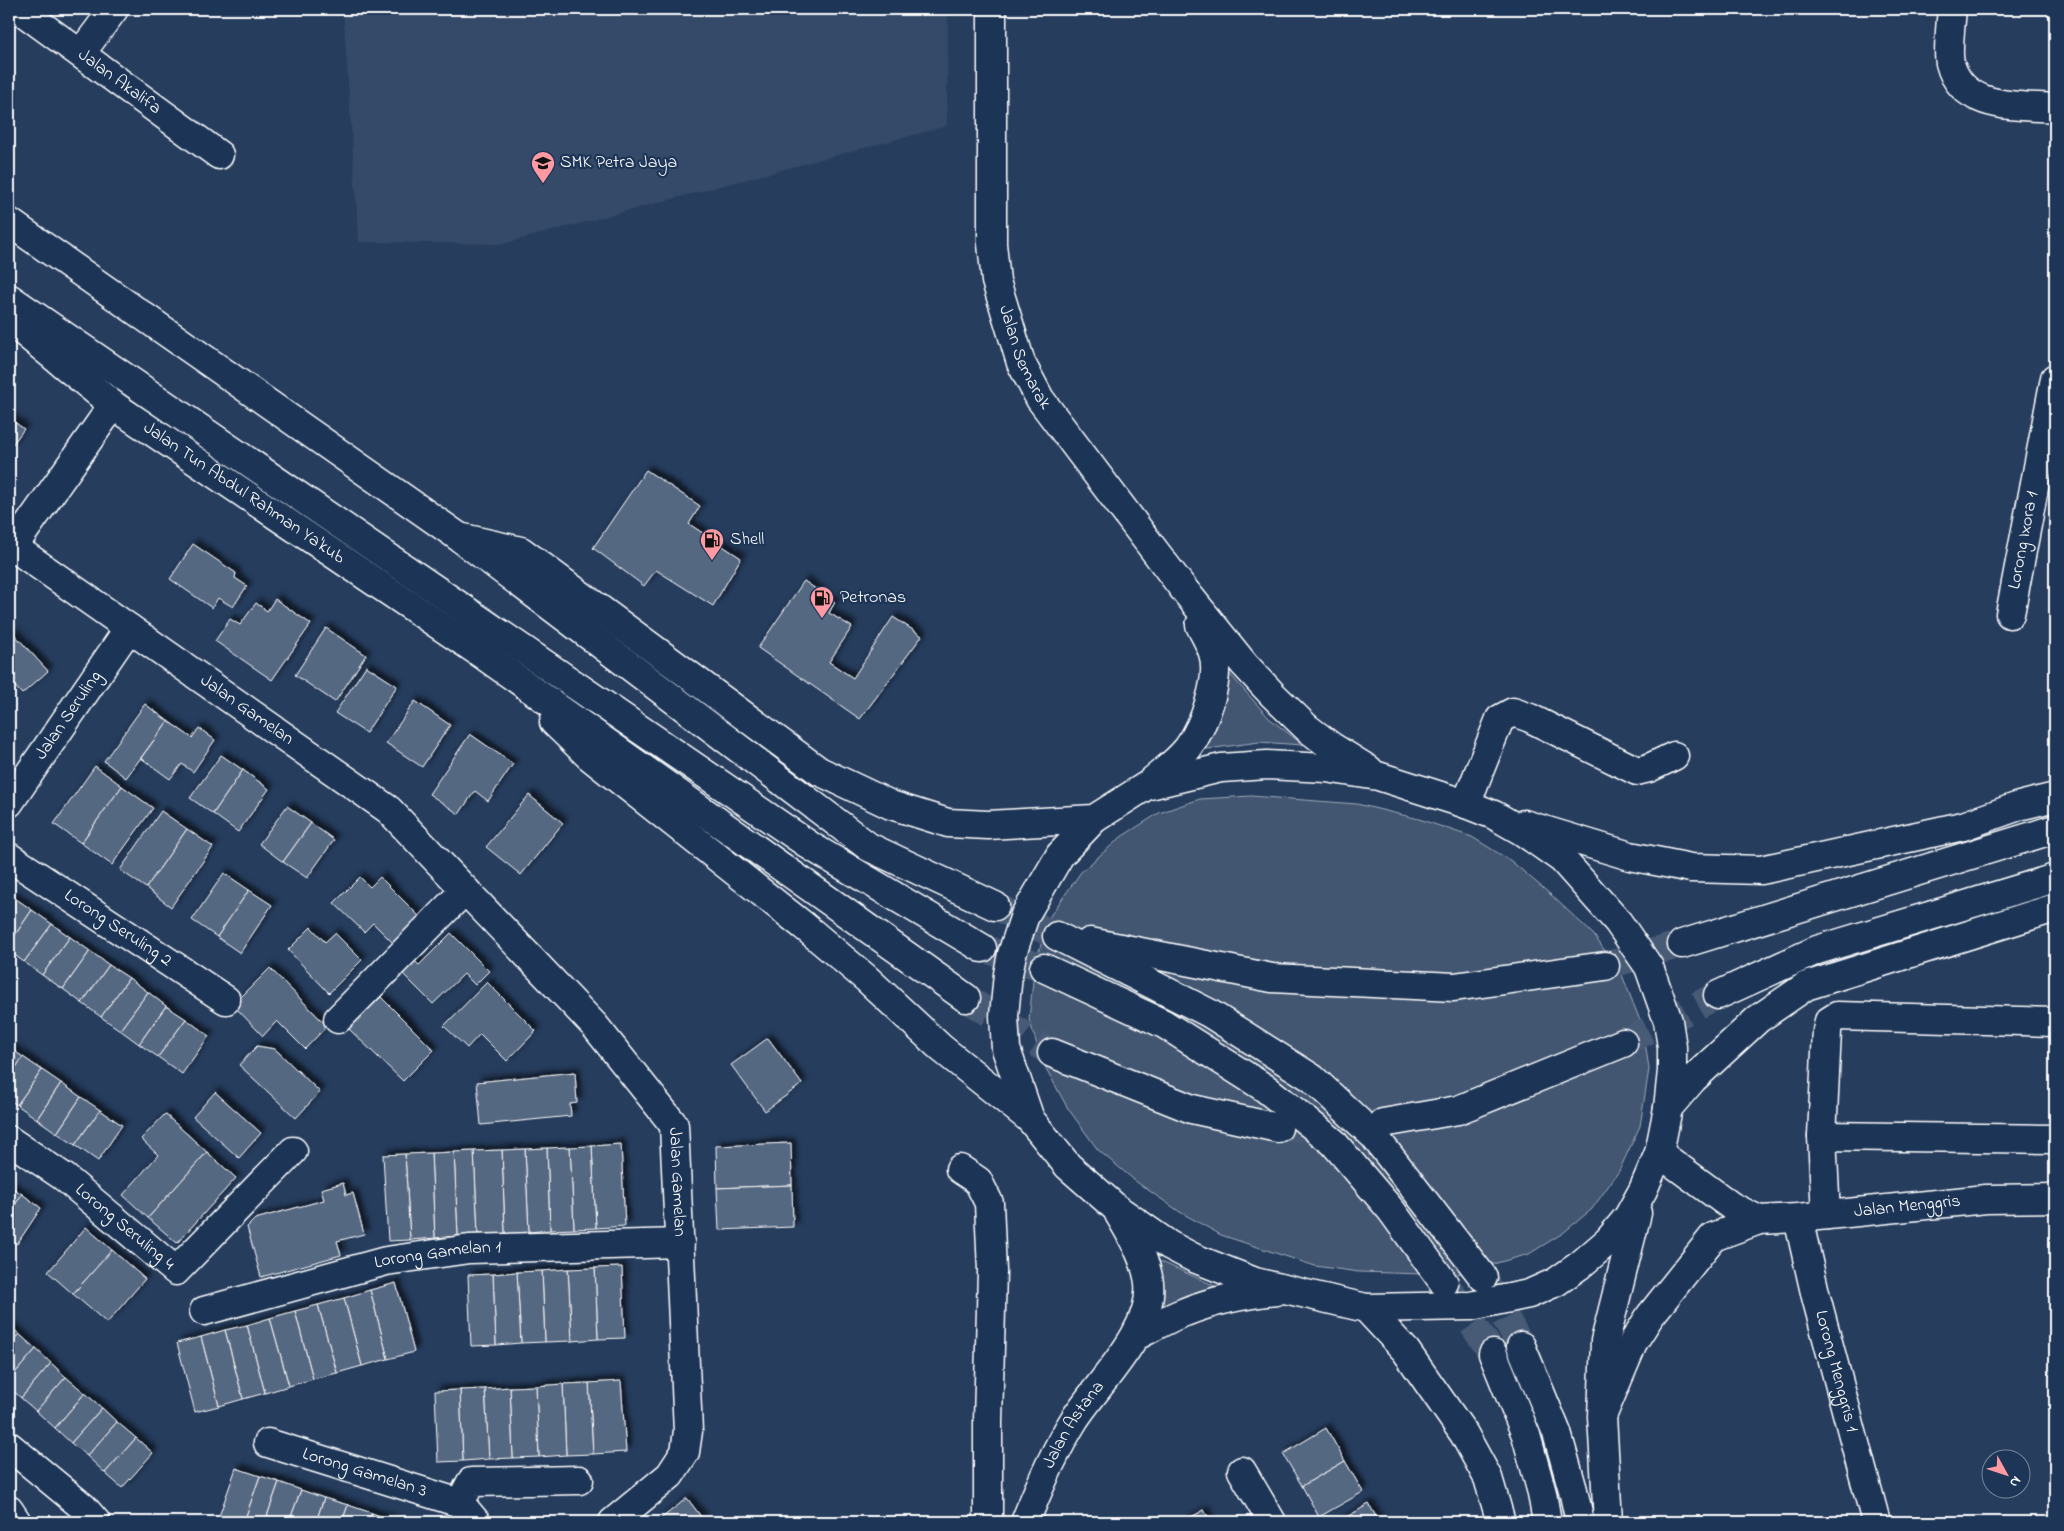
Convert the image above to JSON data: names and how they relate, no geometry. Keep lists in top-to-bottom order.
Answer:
{
  "streets": {
    "main road": [
      "Jalan Akalifa",
      "Jalan Semarak",
      "Jalan Tun Abdul Rahman Ya'kub",
      "Lorong Ixora 1",
      "Jalan Gamelan",
      "Jalan Seruling",
      "Lorong Seruling 2",
      "Jalan Menggris",
      "Lorong Seruling 4",
      "Lorong Gamelan 1",
      "Lorong Menggris 1",
      "Jalan Astana",
      "Lorong Gamelan 3"
    ]
  },
  "crossings": [
    ["Jalan Tun Abdul Rahman Ya'kub", "Jalan Gamelan"],
    ["Jalan Gamelan", "Jalan Seruling"],
    ["Jalan Gamelan", "Lorong Gamelan 1"],
    ["Jalan Menggris", "Lorong Menggris 1"]
  ],
  "places": {
    "school or university": ["SMK Petra Jaya"],
    "fuel station": ["Shell", "Petronas"]
  },
  "north": "bottom right"
}
